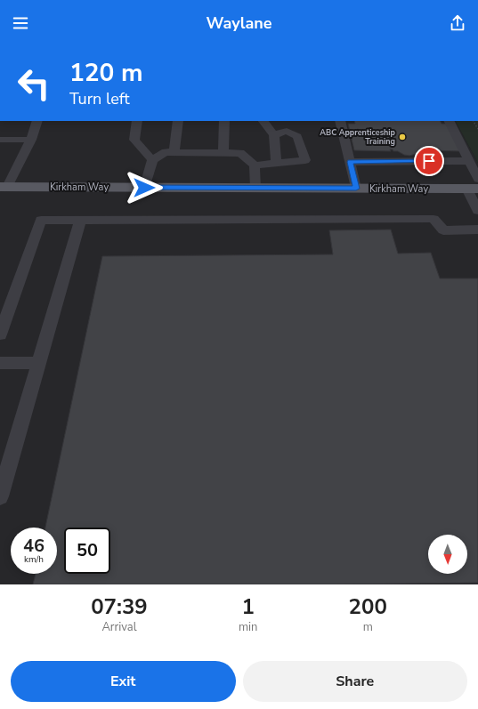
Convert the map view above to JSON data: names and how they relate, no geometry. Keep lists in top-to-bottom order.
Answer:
{
  "streets": {
    "main road": ["Kirkham Way"]
  },
  "places": ["ABC Apprenticeship Training"],
  "north": "bottom",
  "page": {
    "header": "Waylane",
    "turn": ["120 m", "Turn left"],
    "speed": "46 km/h",
    "limit": "50",
    "eta": [
      "07:39",
      "Arrival",
      "1",
      "min",
      "200",
      "m"
    ],
    "buttons": ["Exit", "Share"]
  }
}
